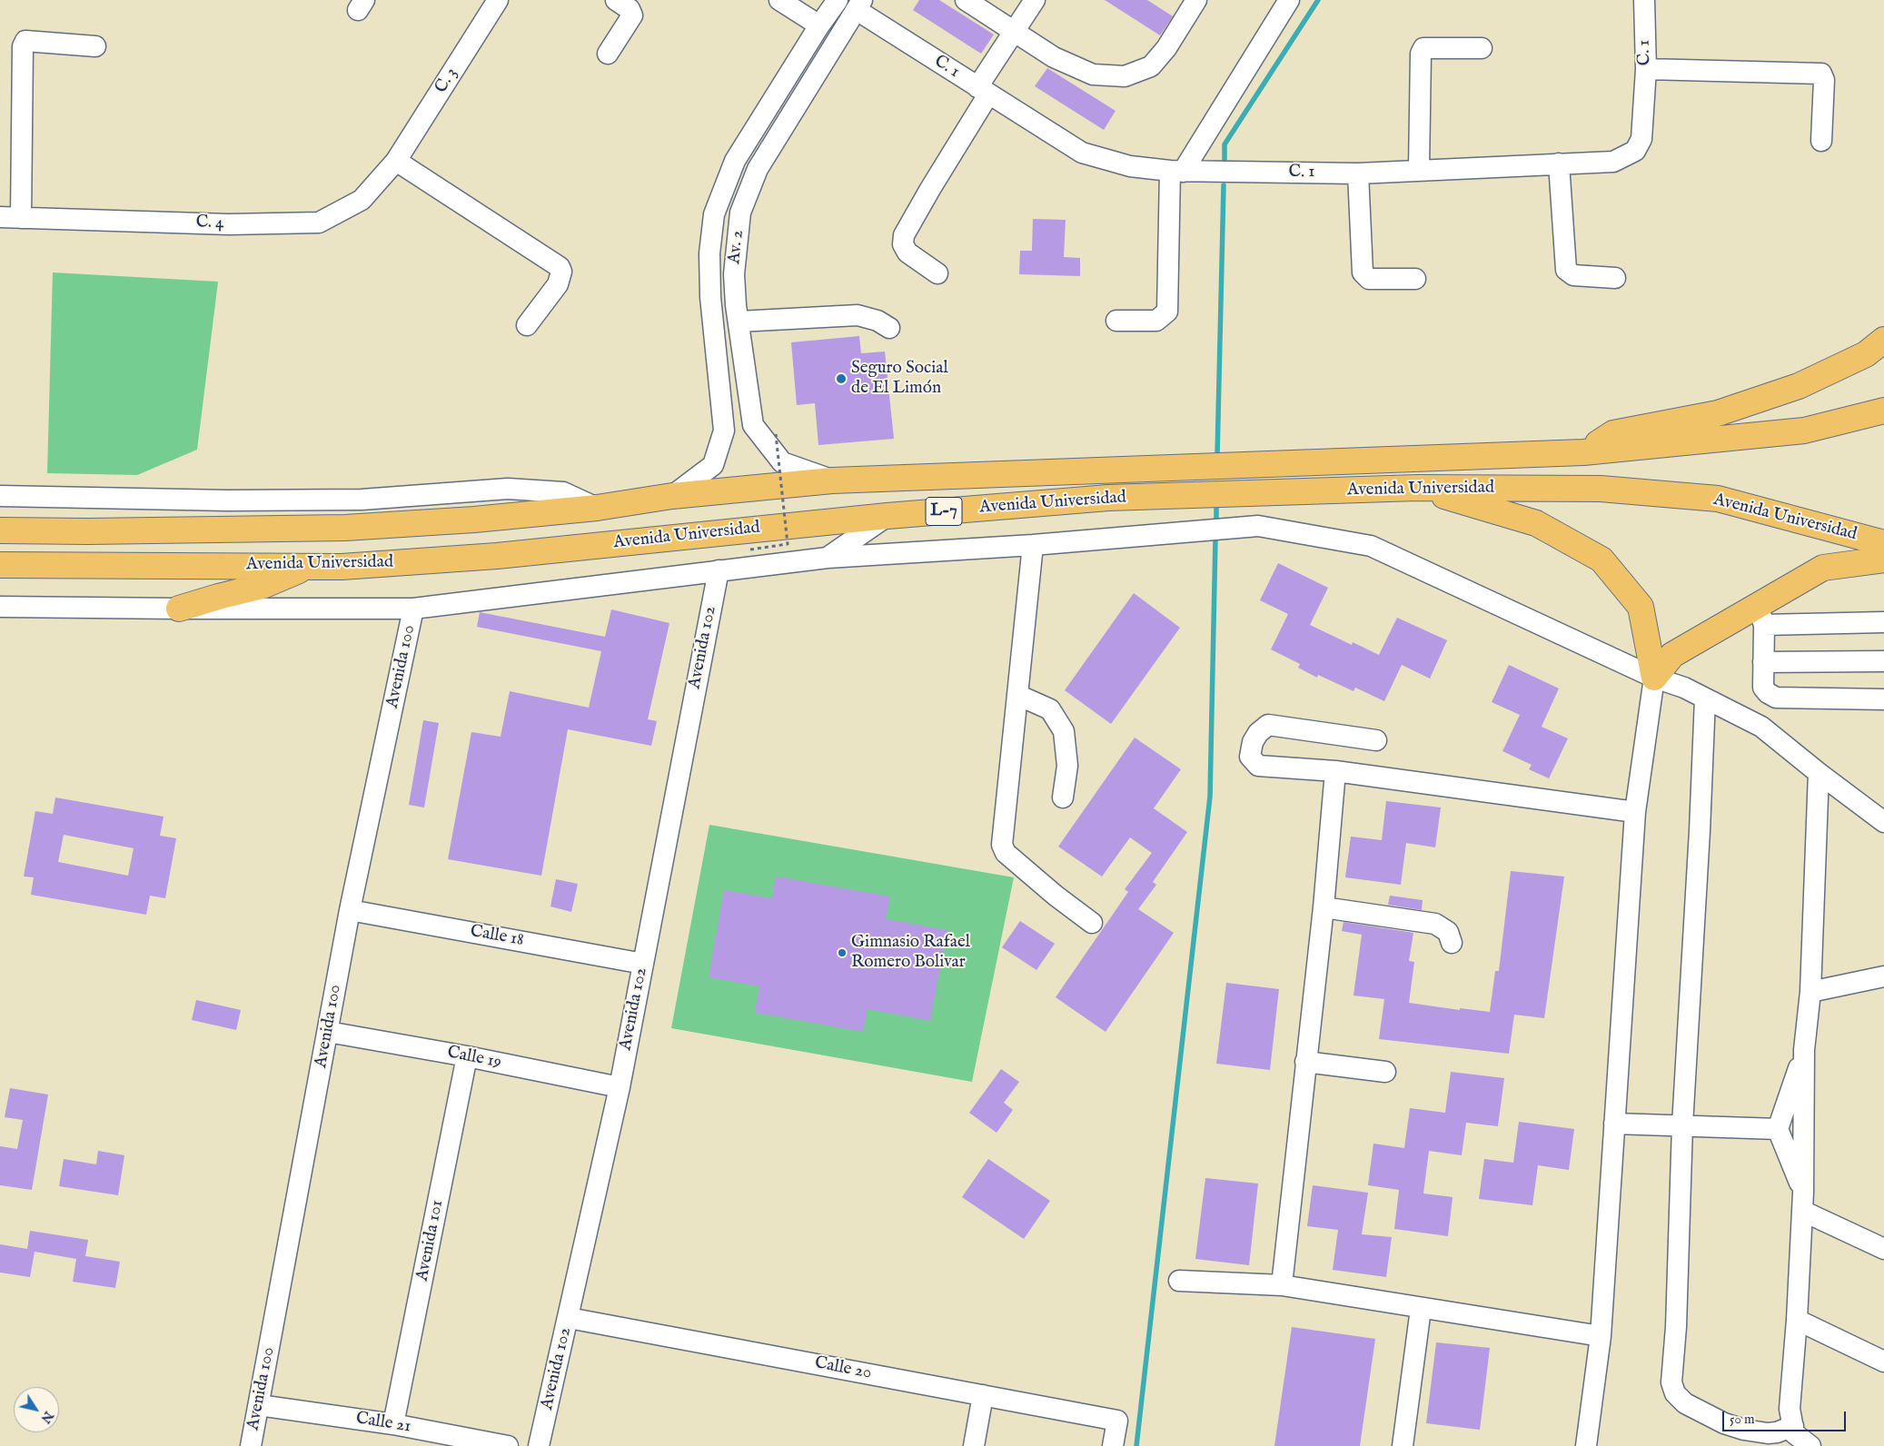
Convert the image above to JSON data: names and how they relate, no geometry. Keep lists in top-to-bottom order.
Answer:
{
  "streets": {
    "main road": ["Avenida Universidad", "L-7"],
    "street": [
      "C. 1",
      "C. 3",
      "C. 4",
      "Av. 2",
      "Avenida 102",
      "Avenida 100",
      "Calle 18",
      "Calle 19",
      "Avenida 101",
      "Calle 20",
      "Calle 21"
    ]
  },
  "crossings": [
    ["C. 1", "Av. 2"],
    ["C. 3", "C. 4"],
    ["Av. 2", "Avenida Universidad"],
    ["L-7", "Avenida 102"],
    ["L-7", "Avenida 100"],
    ["Avenida 102", "Calle 18"],
    ["Avenida 102", "Calle 19"],
    ["Avenida 102", "Calle 20"],
    ["Avenida 100", "Calle 18"],
    ["Avenida 100", "Calle 19"],
    ["Avenida 100", "Calle 21"],
    ["Calle 19", "Avenida 101"],
    ["Avenida 101", "Calle 21"]
  ],
  "places": ["Seguro Social de El Limón", "Gimnasio Rafael Romero Bolivar"],
  "scale_bar": "50 m",
  "north": "bottom right"
}
